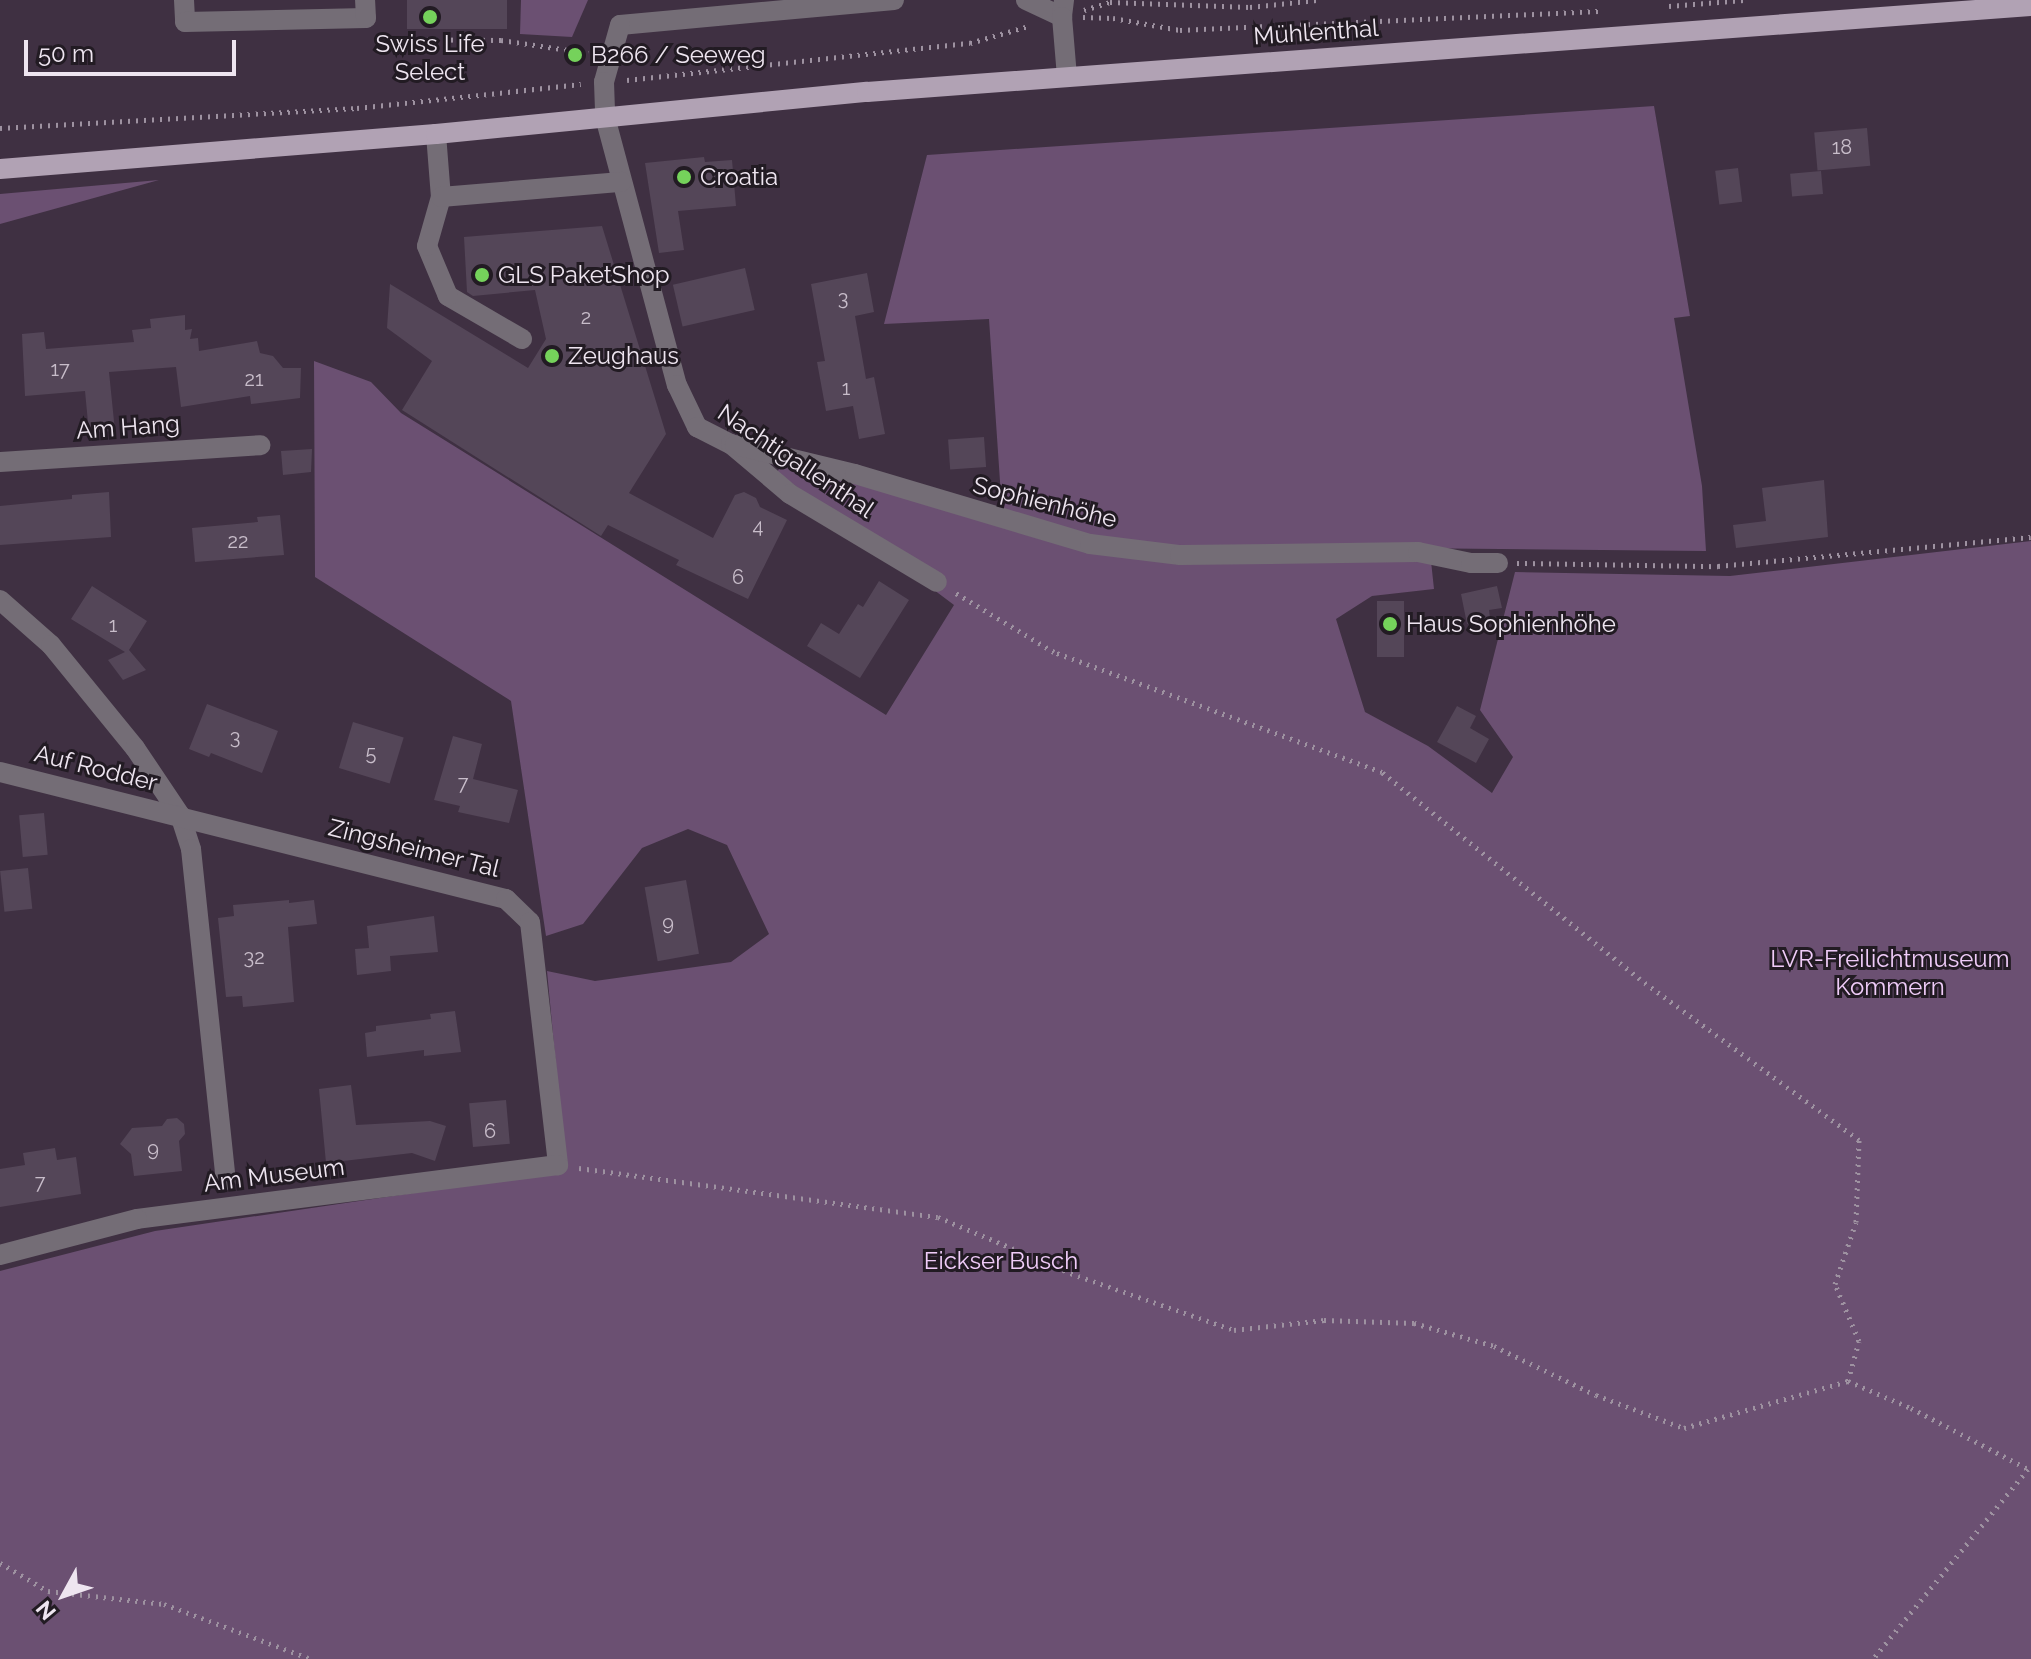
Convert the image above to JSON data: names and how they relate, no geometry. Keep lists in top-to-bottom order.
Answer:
{
  "streets": {
    "main road": ["Mühlenthal"],
    "street": [
      "Am Hang",
      "Nachtigallenthal",
      "Sophienhöhe",
      "Auf Rodder",
      "Zingsheimer Tal",
      "Am Museum"
    ]
  },
  "crossings": [
    ["Mühlenthal", "Nachtigallenthal"],
    ["Nachtigallenthal", "Sophienhöhe"],
    ["Auf Rodder", "Zingsheimer Tal"],
    ["Zingsheimer Tal", "Am Museum"]
  ],
  "parks": ["LVR-Freilichtmuseum Kommern", "Eickser Busch"],
  "places": [
    "Swiss Life Select",
    "B266 / Seeweg",
    "Croatia",
    "GLS PaketShop",
    "Zeughaus",
    "Haus Sophienhöhe"
  ],
  "house_numbers": [
    "18",
    "3",
    "2",
    "17",
    "21",
    "1",
    "4",
    "22",
    "6",
    "1",
    "3",
    "5",
    "7",
    "9",
    "32",
    "6",
    "9",
    "7"
  ],
  "scale_bar": "50 m",
  "north": "bottom left"
}
